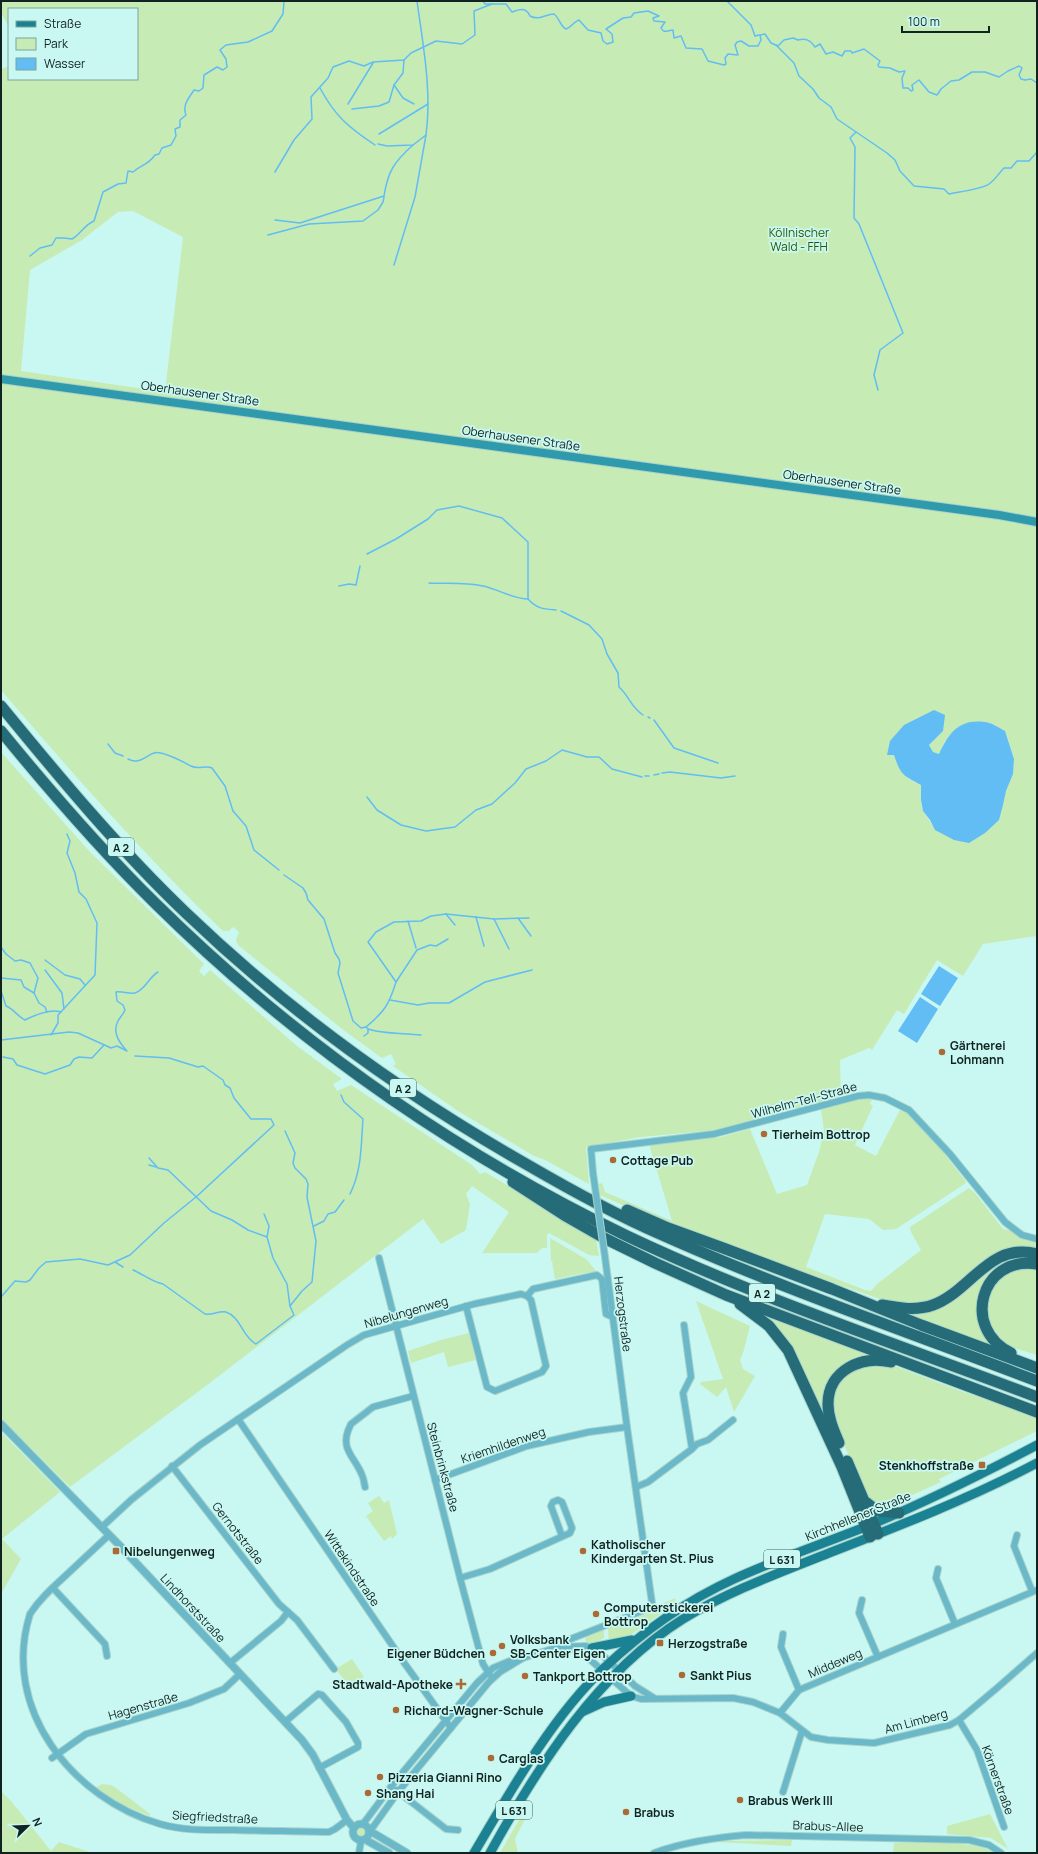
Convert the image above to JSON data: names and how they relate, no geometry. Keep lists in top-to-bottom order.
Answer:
{
  "streets": {
    "highway": ["A 2"],
    "main road": ["Oberhausener Straße", "Kirchhellener Straße", "L 631"],
    "street": [
      "Wilhelm-Tell-Straße",
      "Nibelungenweg",
      "Herzogstraße",
      "Kriemhildenweg",
      "Steinbrinkstraße",
      "Gernotstraße",
      "Wittekindstraße",
      "Lindhorststraße",
      "Middeweg",
      "Hagenstraße",
      "Am Limberg",
      "Körnerstraße",
      "Siegfriedstraße",
      "Brabus-Allee"
    ]
  },
  "crossings": [
    ["Wilhelm-Tell-Straße", "Herzogstraße"],
    ["Nibelungenweg", "Herzogstraße"],
    ["Nibelungenweg", "Steinbrinkstraße"],
    ["Nibelungenweg", "Gernotstraße"],
    ["Nibelungenweg", "Wittekindstraße"],
    ["Nibelungenweg", "Lindhorststraße"],
    ["Herzogstraße", "Kriemhildenweg"],
    ["Kriemhildenweg", "Steinbrinkstraße"],
    ["Lindhorststraße", "Hagenstraße"],
    ["Lindhorststraße", "Siegfriedstraße"],
    ["Middeweg", "Am Limberg"],
    ["Hagenstraße", "Siegfriedstraße"],
    ["Am Limberg", "Körnerstraße"]
  ],
  "parks": ["Köllnischer Wald - FFH"],
  "places": {
    "other": [
      "Gärtnerei Lohmann",
      "Tierheim Bottrop",
      "Cottage Pub",
      "Katholischer Kindergarten St. Pius",
      "Computerstickerei Bottrop",
      "Volksbank SB-Center Eigen",
      "Eigener Büdchen",
      "Sankt Pius",
      "Tankport Bottrop",
      "Richard-Wagner-Schule",
      "Carglas",
      "Pizzeria Gianni Rino",
      "Shang Hai",
      "Brabus Werk III",
      "Brabus"
    ],
    "transit": ["Stenkhoffstraße", "Nibelungenweg", "Herzogstraße"],
    "health": ["Stadtwald-Apotheke"]
  },
  "legend": ["Straße", "Park", "Wasser"],
  "scale_bar": "100 m",
  "north": "top right"
}
